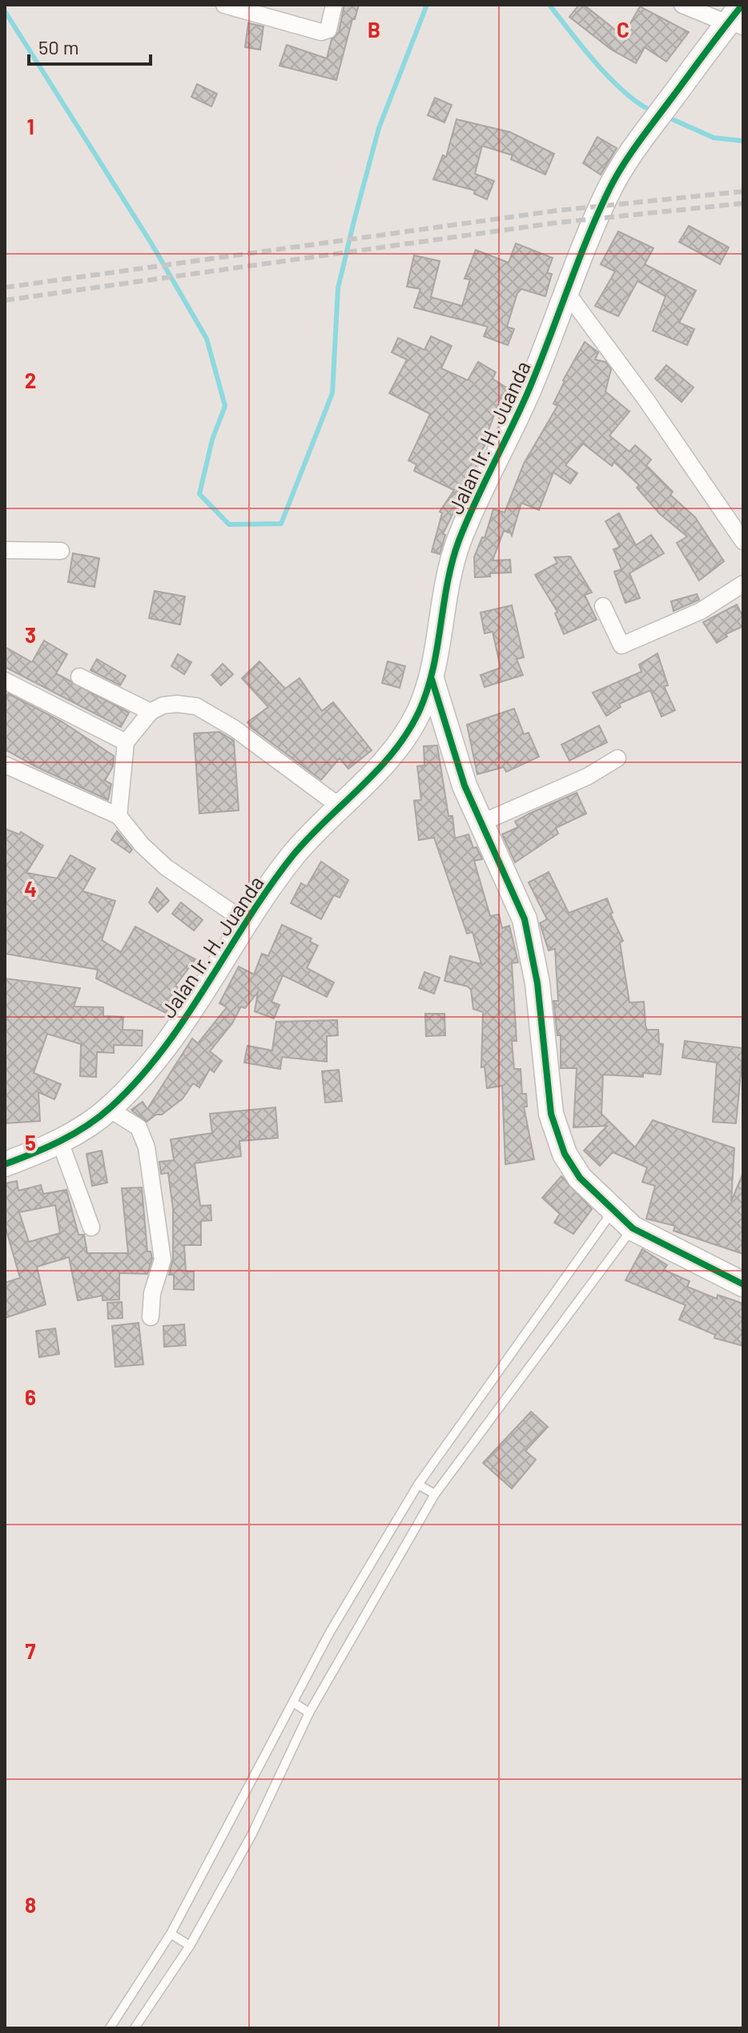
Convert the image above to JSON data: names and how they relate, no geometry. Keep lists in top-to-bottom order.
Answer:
{
  "streets": {
    "street": ["Jalan Ir. H. Juanda"]
  },
  "scale_bar": "50 m",
  "grid": {
    "columns": ["B", "C"],
    "rows": [
      "1",
      "2",
      "3",
      "4",
      "5",
      "6",
      "7",
      "8"
    ]
  }
}
